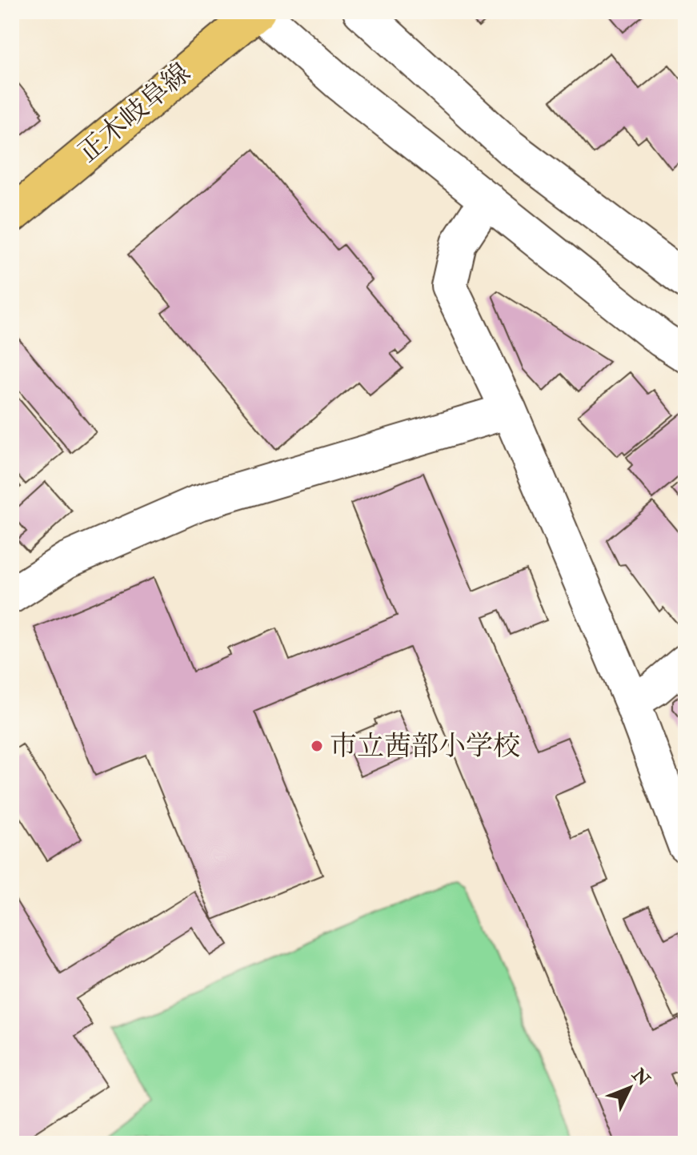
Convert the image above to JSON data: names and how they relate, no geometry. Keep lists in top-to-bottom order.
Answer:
{
  "streets": {
    "main road": ["正木岐阜線"]
  },
  "places": ["市立茜部小学校"],
  "north": "top right"
}
